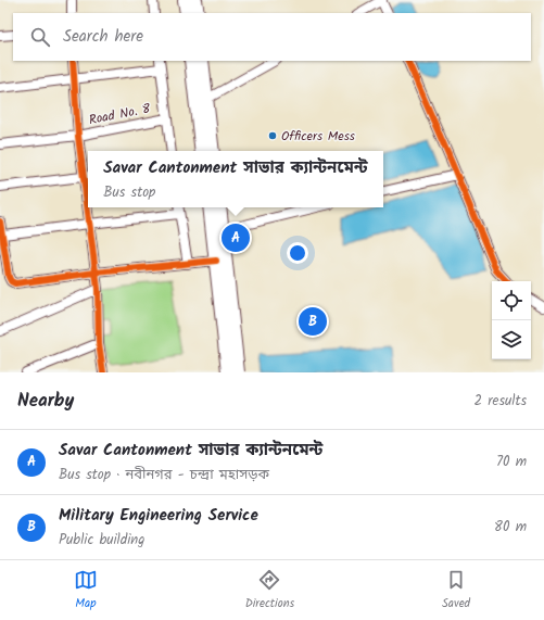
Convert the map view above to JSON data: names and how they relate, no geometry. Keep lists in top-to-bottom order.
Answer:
{
  "streets": {
    "street": ["Road No. 8"]
  },
  "places": ["Officers Mess"],
  "page": {
    "search": "Search here",
    "popup": ["Savar Cantonment সাভার ক্যান্টনমেন্ট", "Bus stop"],
    "pins": ["A", "B"],
    "heading": ["Nearby", "2 results"],
    "list": [
      {
        "mark": "A",
        "name": "Savar Cantonment সাভার ক্যান্টনমেন্ট",
        "note": "Bus stop · নবীনগর - চন্দ্রা মহাসড়ক",
        "value": "70 m"
      },
      {
        "mark": "B",
        "name": "Military Engineering Service",
        "note": "Public building",
        "value": "80 m"
      }
    ],
    "nav": ["Map", "Directions", "Saved"]
  }
}
